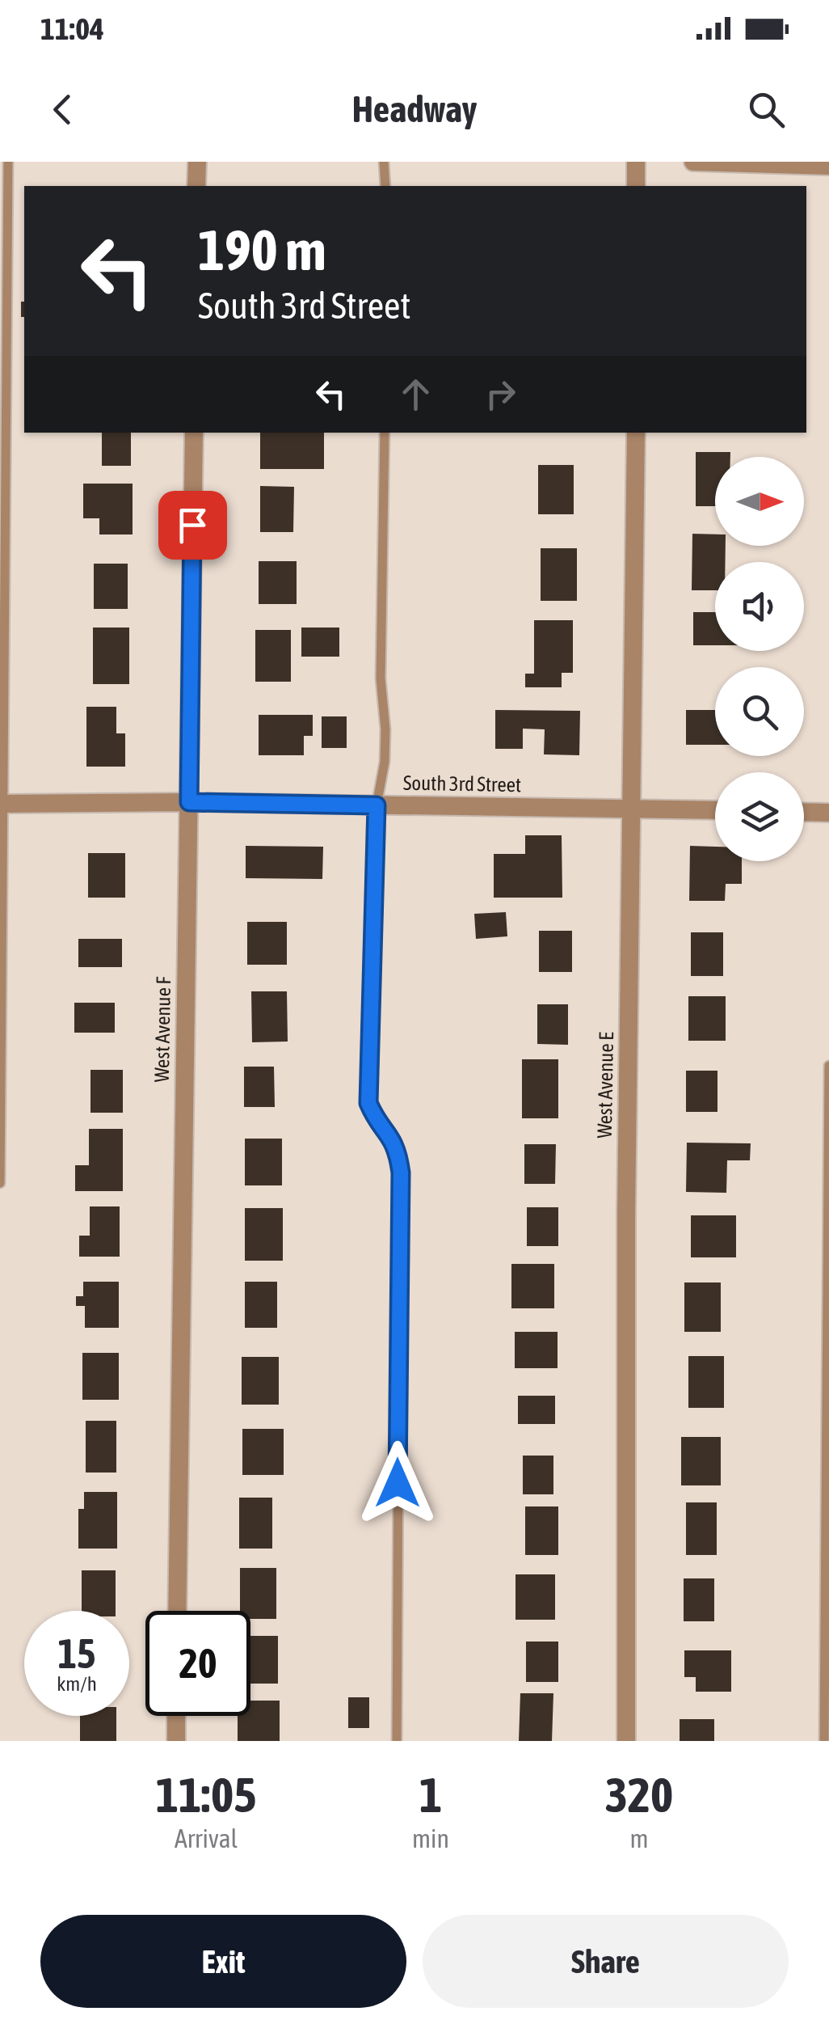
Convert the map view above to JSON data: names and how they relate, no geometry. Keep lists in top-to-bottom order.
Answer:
{
  "streets": {
    "street": ["South 3rd Street", "West Avenue F", "West Avenue E"]
  },
  "crossings": [
    ["South 3rd Street", "West Avenue F"],
    ["South 3rd Street", "West Avenue E"]
  ],
  "north": "right",
  "page": {
    "status": "11:04",
    "header": "Headway",
    "turn": ["190 m", "South 3rd Street"],
    "speed": "15 km/h",
    "limit": "20",
    "eta": [
      "11:05",
      "Arrival",
      "1",
      "min",
      "320",
      "m"
    ],
    "buttons": ["Exit", "Share"]
  }
}
